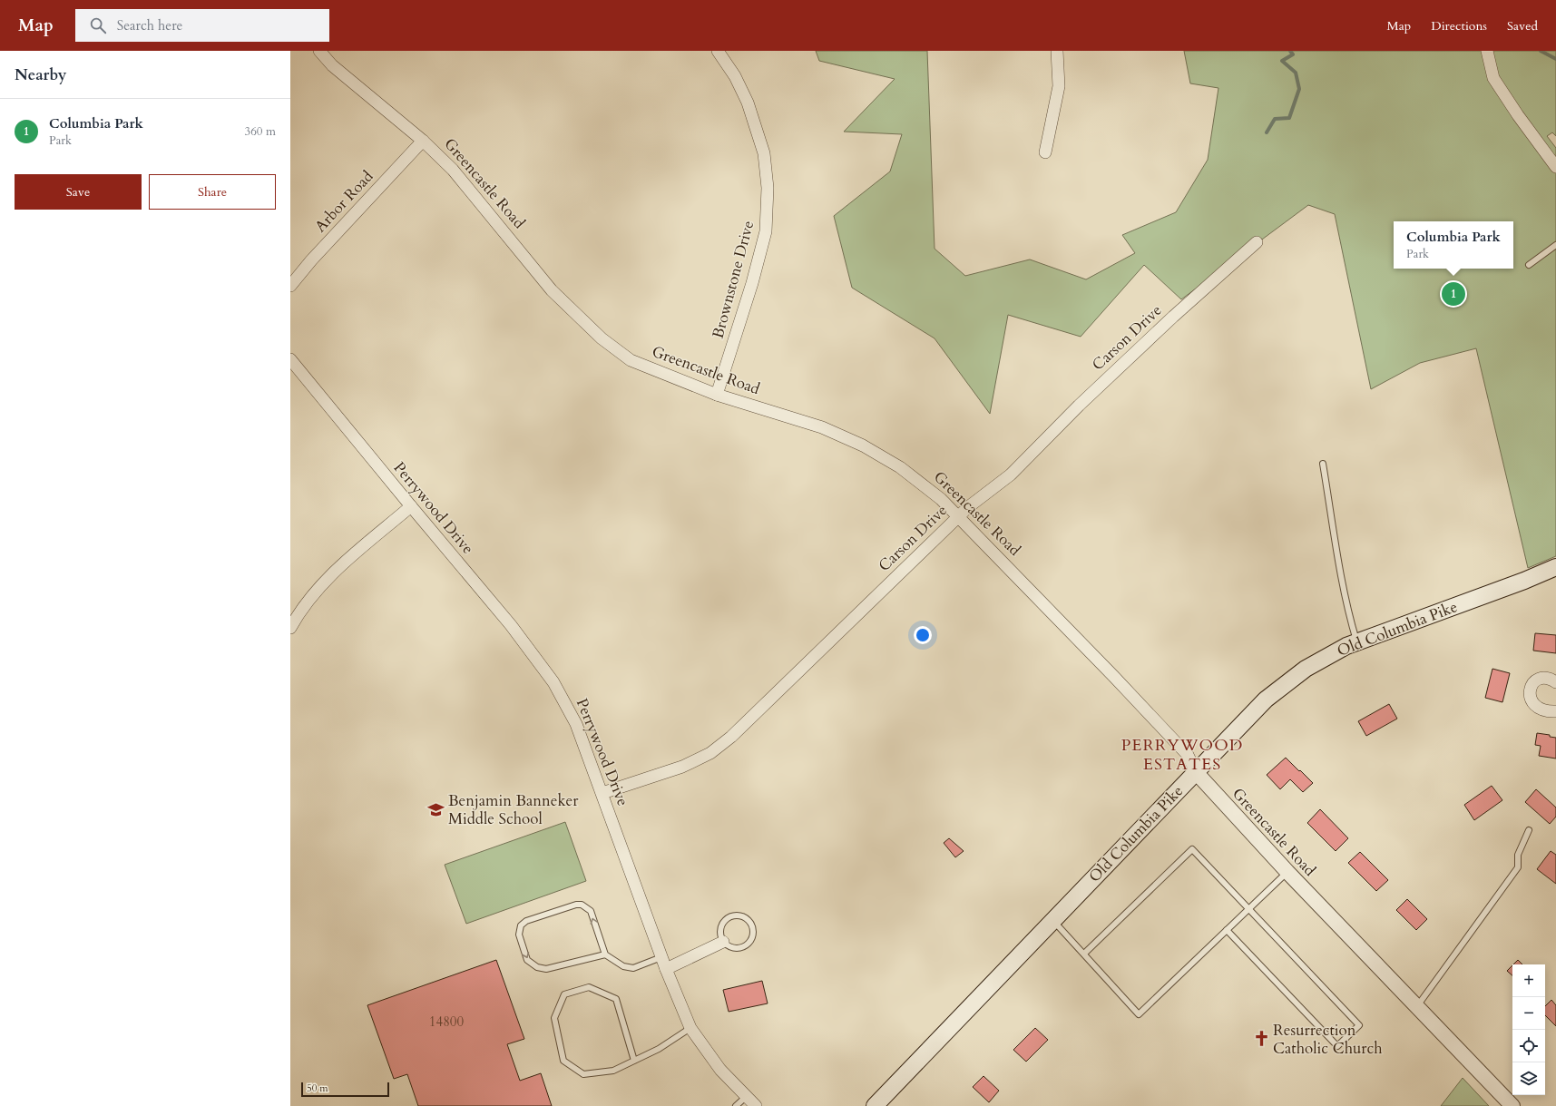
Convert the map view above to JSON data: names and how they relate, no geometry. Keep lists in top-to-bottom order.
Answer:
{
  "streets": {
    "main road": ["Old Columbia Pike"],
    "street": [
      "Greencastle Road",
      "Arbor Road",
      "Brownstone Drive",
      "Carson Drive",
      "Perrywood Drive"
    ]
  },
  "crossings": [
    ["Greencastle Road", "Arbor Road"],
    ["Greencastle Road", "Brownstone Drive"],
    ["Greencastle Road", "Carson Drive"],
    ["Greencastle Road", "Old Columbia Pike"],
    ["Carson Drive", "Perrywood Drive"]
  ],
  "districts": ["PERRYWOOD ESTATES"],
  "places": {
    "school or university": ["Benjamin Banneker Middle School"],
    "church": ["Resurrection Catholic Church"]
  },
  "house_numbers": ["14800"],
  "scale_bar": "50 m",
  "page": {
    "header": "Map",
    "search": "Search here",
    "nav": ["Map", "Directions", "Saved"],
    "heading": "Nearby",
    "list": [
      {
        "mark": "1",
        "name": "Columbia Park",
        "note": "Park",
        "value": "360 m"
      }
    ],
    "buttons": ["Save", "Share"],
    "popup": ["Columbia Park", "Park"],
    "pins": "1",
    "map_buttons": ["+", "−"],
    "scale": "50 m"
  }
}
